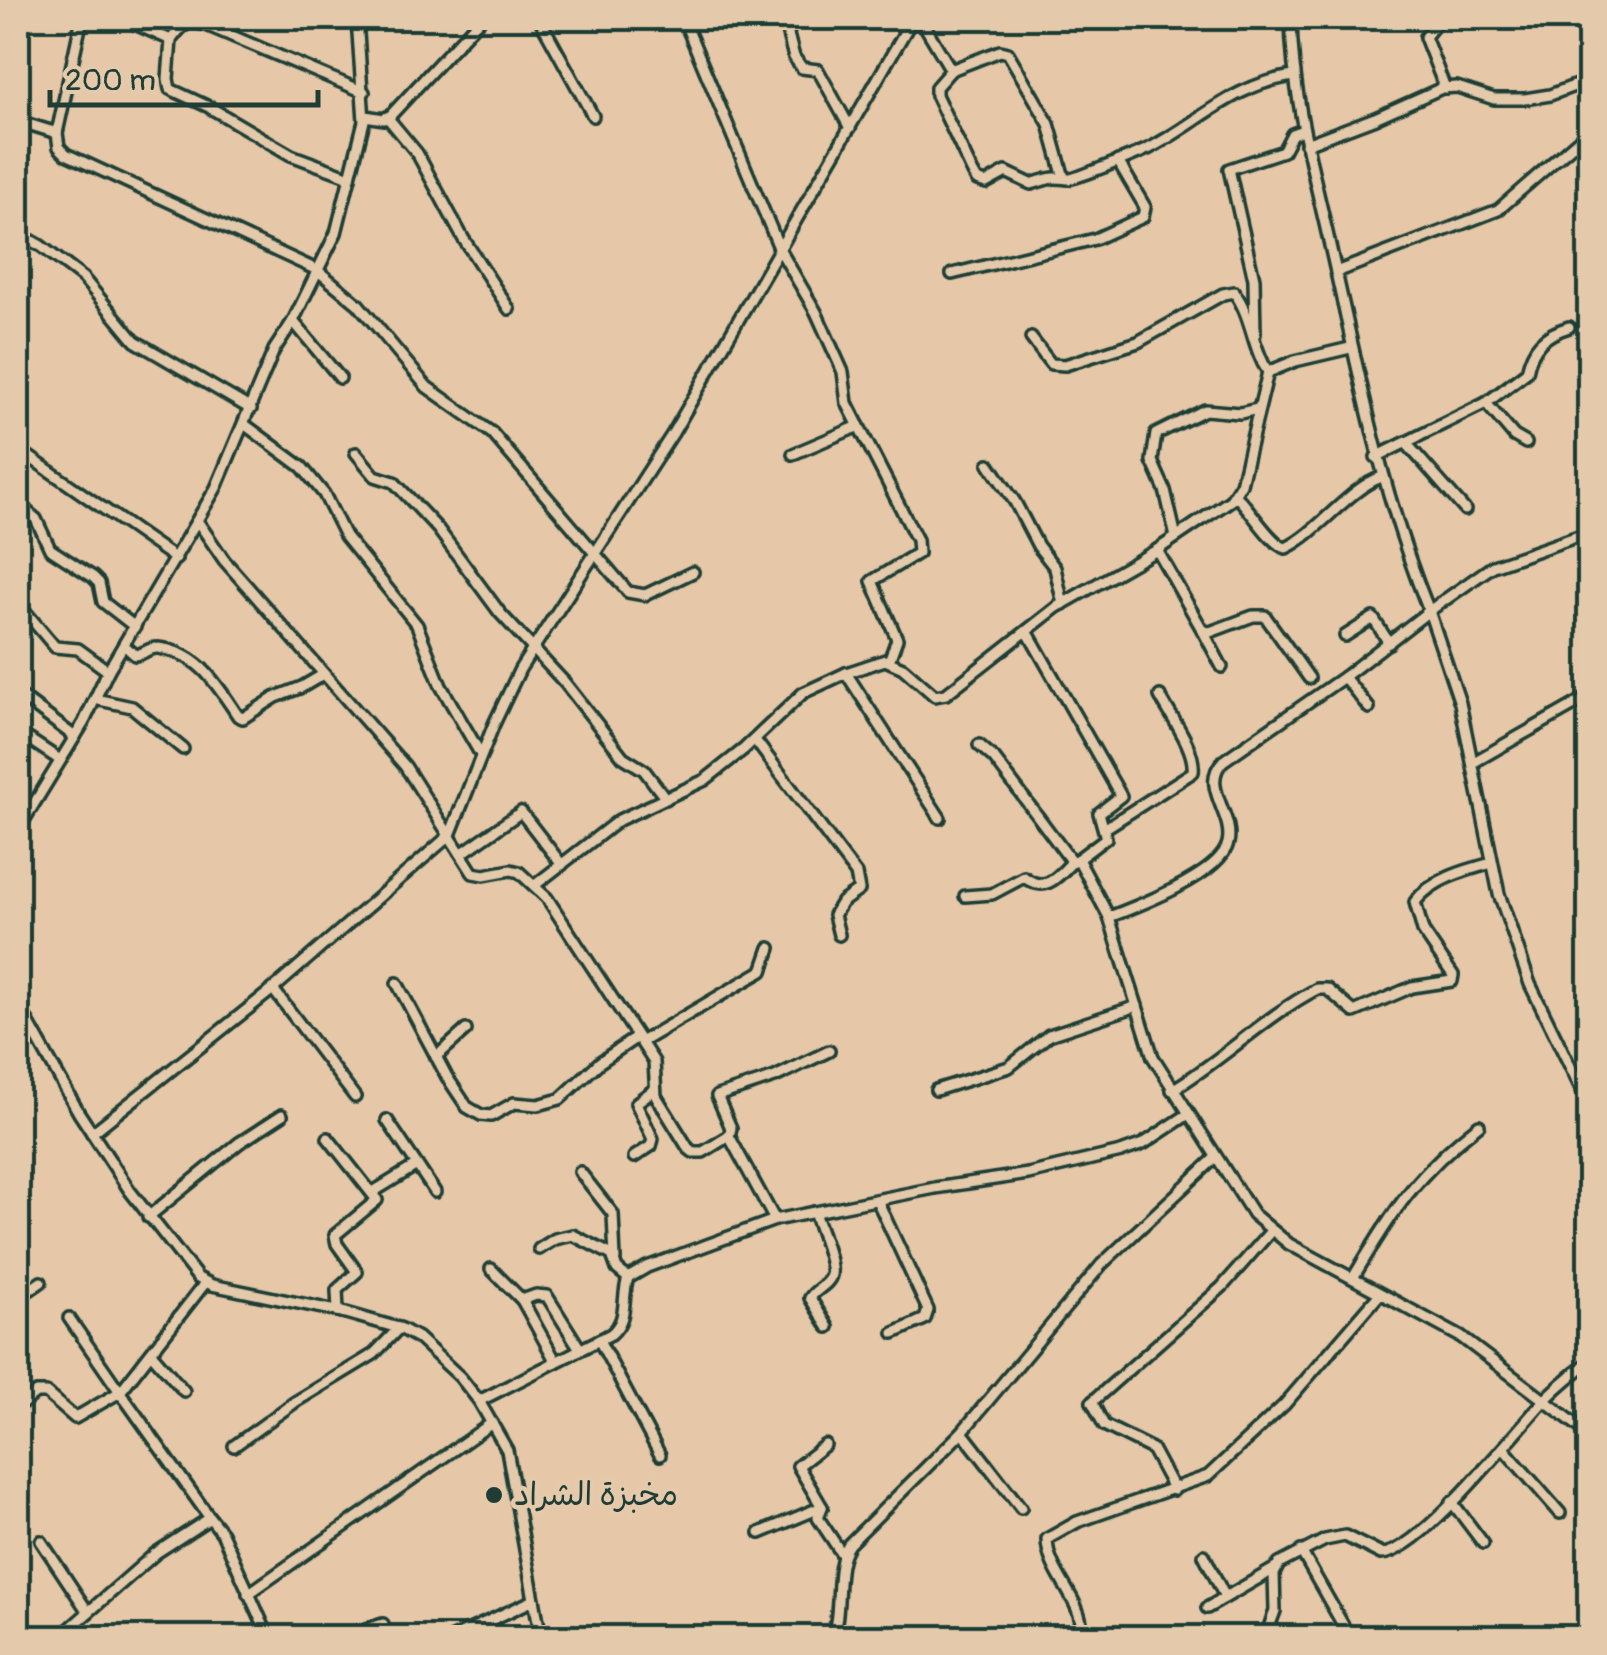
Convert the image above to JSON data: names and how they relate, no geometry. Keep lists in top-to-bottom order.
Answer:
{
  "places": ["مخبزة الشراد"],
  "scale_bar": "200 m"
}
